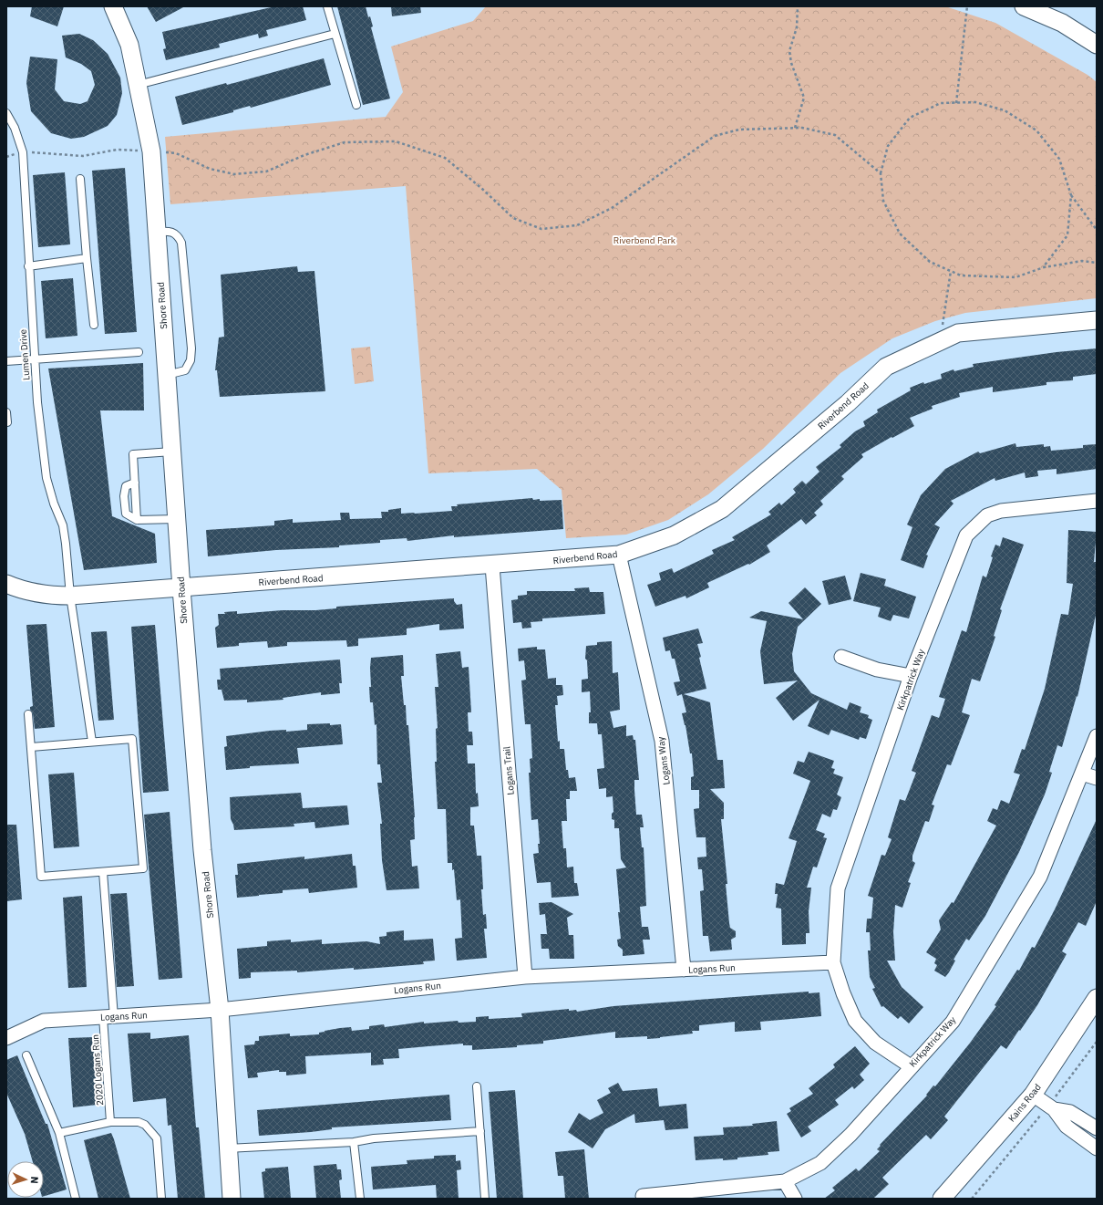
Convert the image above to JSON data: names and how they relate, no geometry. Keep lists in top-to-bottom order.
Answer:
{
  "streets": {
    "street": [
      "Shore Road",
      "Riverbend Road",
      "Kirkpatrick Way",
      "Logans Way",
      "Logans Trail",
      "Logans Run",
      "Kains Road"
    ],
    "lane": ["Lumen Drive", "2020 Logans Run"]
  },
  "crossings": [
    ["Shore Road", "Riverbend Road"],
    ["Shore Road", "Logans Run"],
    ["Lumen Drive", "Riverbend Road"],
    ["Riverbend Road", "Logans Way"],
    ["Riverbend Road", "Logans Trail"],
    ["Kirkpatrick Way", "Logans Run"],
    ["Logans Way", "Logans Run"],
    ["Logans Trail", "Logans Run"],
    ["Logans Run", "2020 Logans Run"]
  ],
  "parks": ["Riverbend Park"],
  "north": "right"
}
